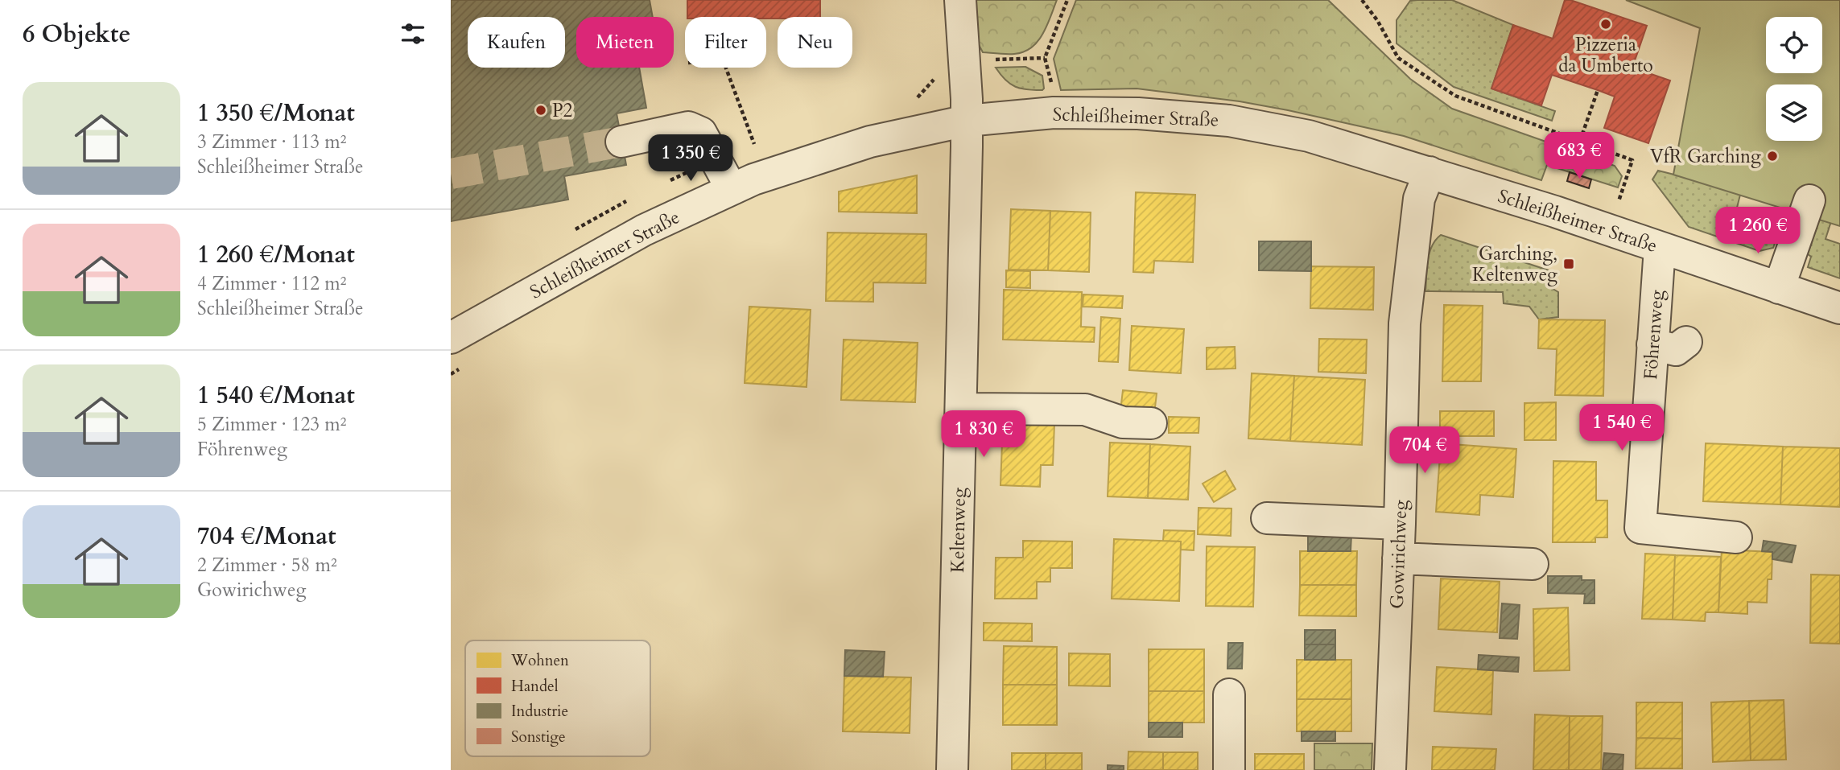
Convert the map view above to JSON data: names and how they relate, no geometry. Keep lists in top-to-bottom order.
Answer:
{
  "streets": {
    "street": [
      "Schleißheimer Straße",
      "Föhrenweg",
      "Keltenweg",
      "Gowirichweg"
    ]
  },
  "crossings": [
    ["Schleißheimer Straße", "Föhrenweg"],
    ["Schleißheimer Straße", "Keltenweg"],
    ["Schleißheimer Straße", "Gowirichweg"]
  ],
  "places": {
    "other": ["Pizzeria da Umberto", "P2", "VfR Garching"],
    "transit": ["Garching, Keltenweg"]
  },
  "legend": [
    "Wohnen",
    "Handel",
    "Industrie",
    "Sonstige"
  ],
  "page": {
    "heading": "6 Objekte",
    "chip": [
      "Kaufen",
      "Mieten",
      "Filter",
      "Neu"
    ],
    "list": [
      {
        "name": "1 350 €/Monat",
        "note": "3 Zimmer · 113 m² · Schleißheimer Straße"
      },
      {
        "name": "1 260 €/Monat",
        "note": "4 Zimmer · 112 m² · Schleißheimer Straße"
      },
      {
        "name": "1 540 €/Monat",
        "note": "5 Zimmer · 123 m² · Föhrenweg"
      },
      {
        "name": "704 €/Monat",
        "note": "2 Zimmer · 58 m² · Gowirichweg"
      }
    ],
    "price": [
      "683 €",
      "1 350 €",
      "1 260 €",
      "1 540 €",
      "1 830 €",
      "704 €"
    ]
  }
}
